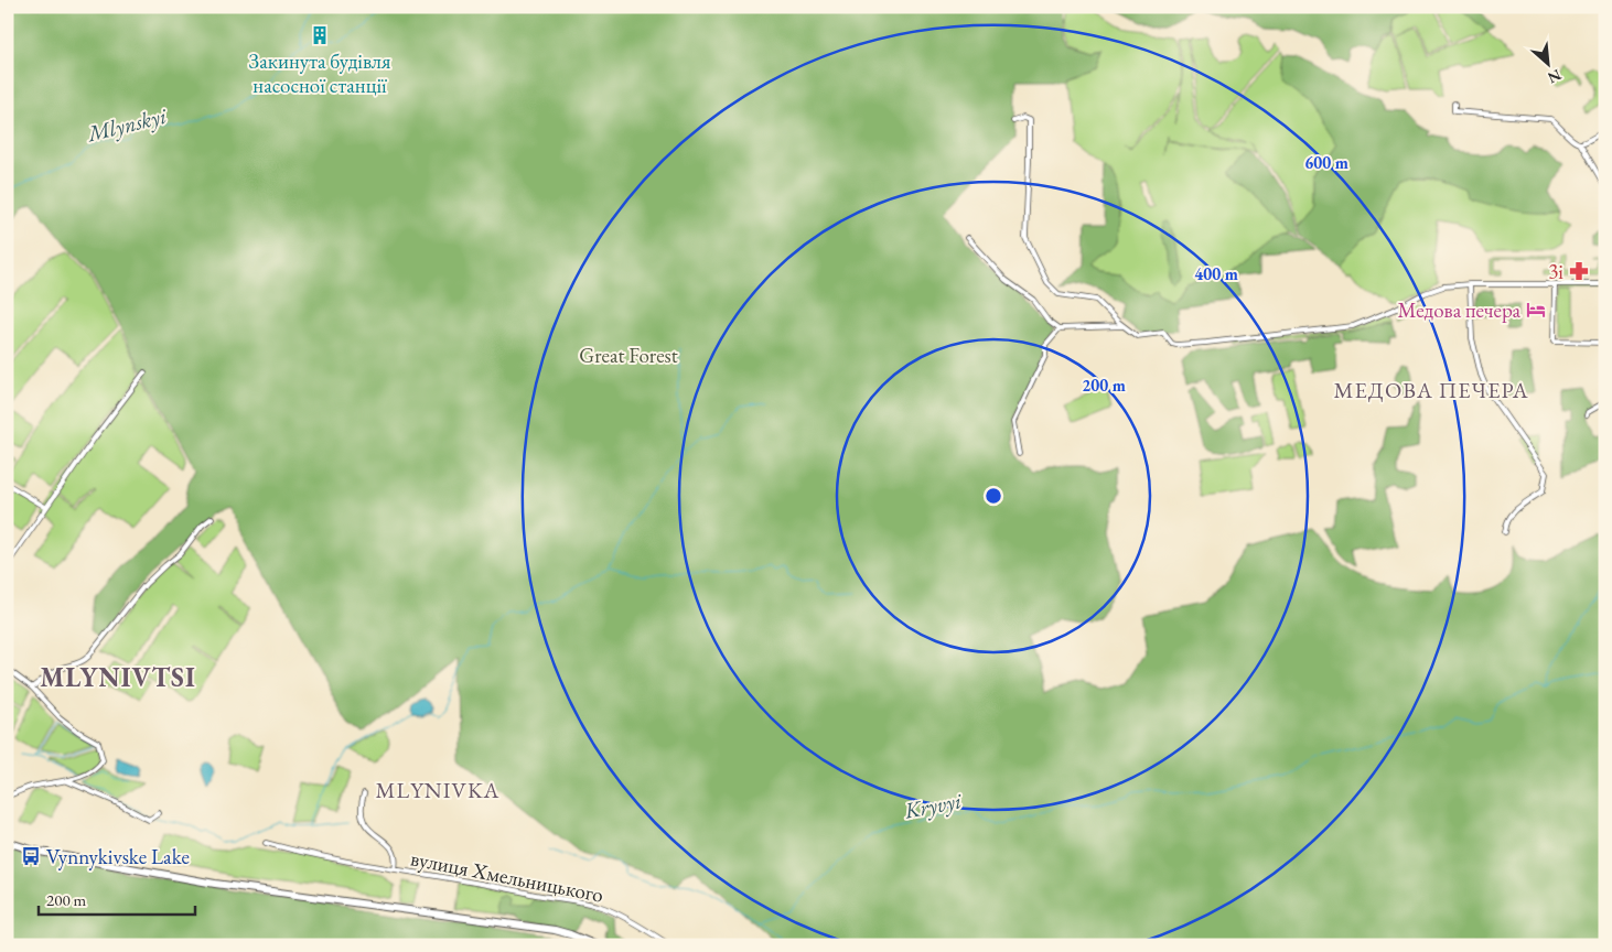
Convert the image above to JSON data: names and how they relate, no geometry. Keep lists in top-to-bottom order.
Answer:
{
  "streets": {
    "street": ["вулиця Хмельницького"]
  },
  "districts": ["МЕДОВА ПЕЧЕРА", "MLYNIVTSI", "MLYNIVKA"],
  "water": ["Mlynskyi", "Kryvyi"],
  "parks": ["Great Forest"],
  "places": {
    "building": ["Закинута будівля насосної станції"],
    "pharmacy": ["3і"],
    "hotel": ["Медова печера"],
    "bus stop": ["Vynnykivske Lake"]
  },
  "scale_bar": "200 m",
  "north": "bottom right",
  "rings": ["600 m", "400 m", "200 m"]
}
